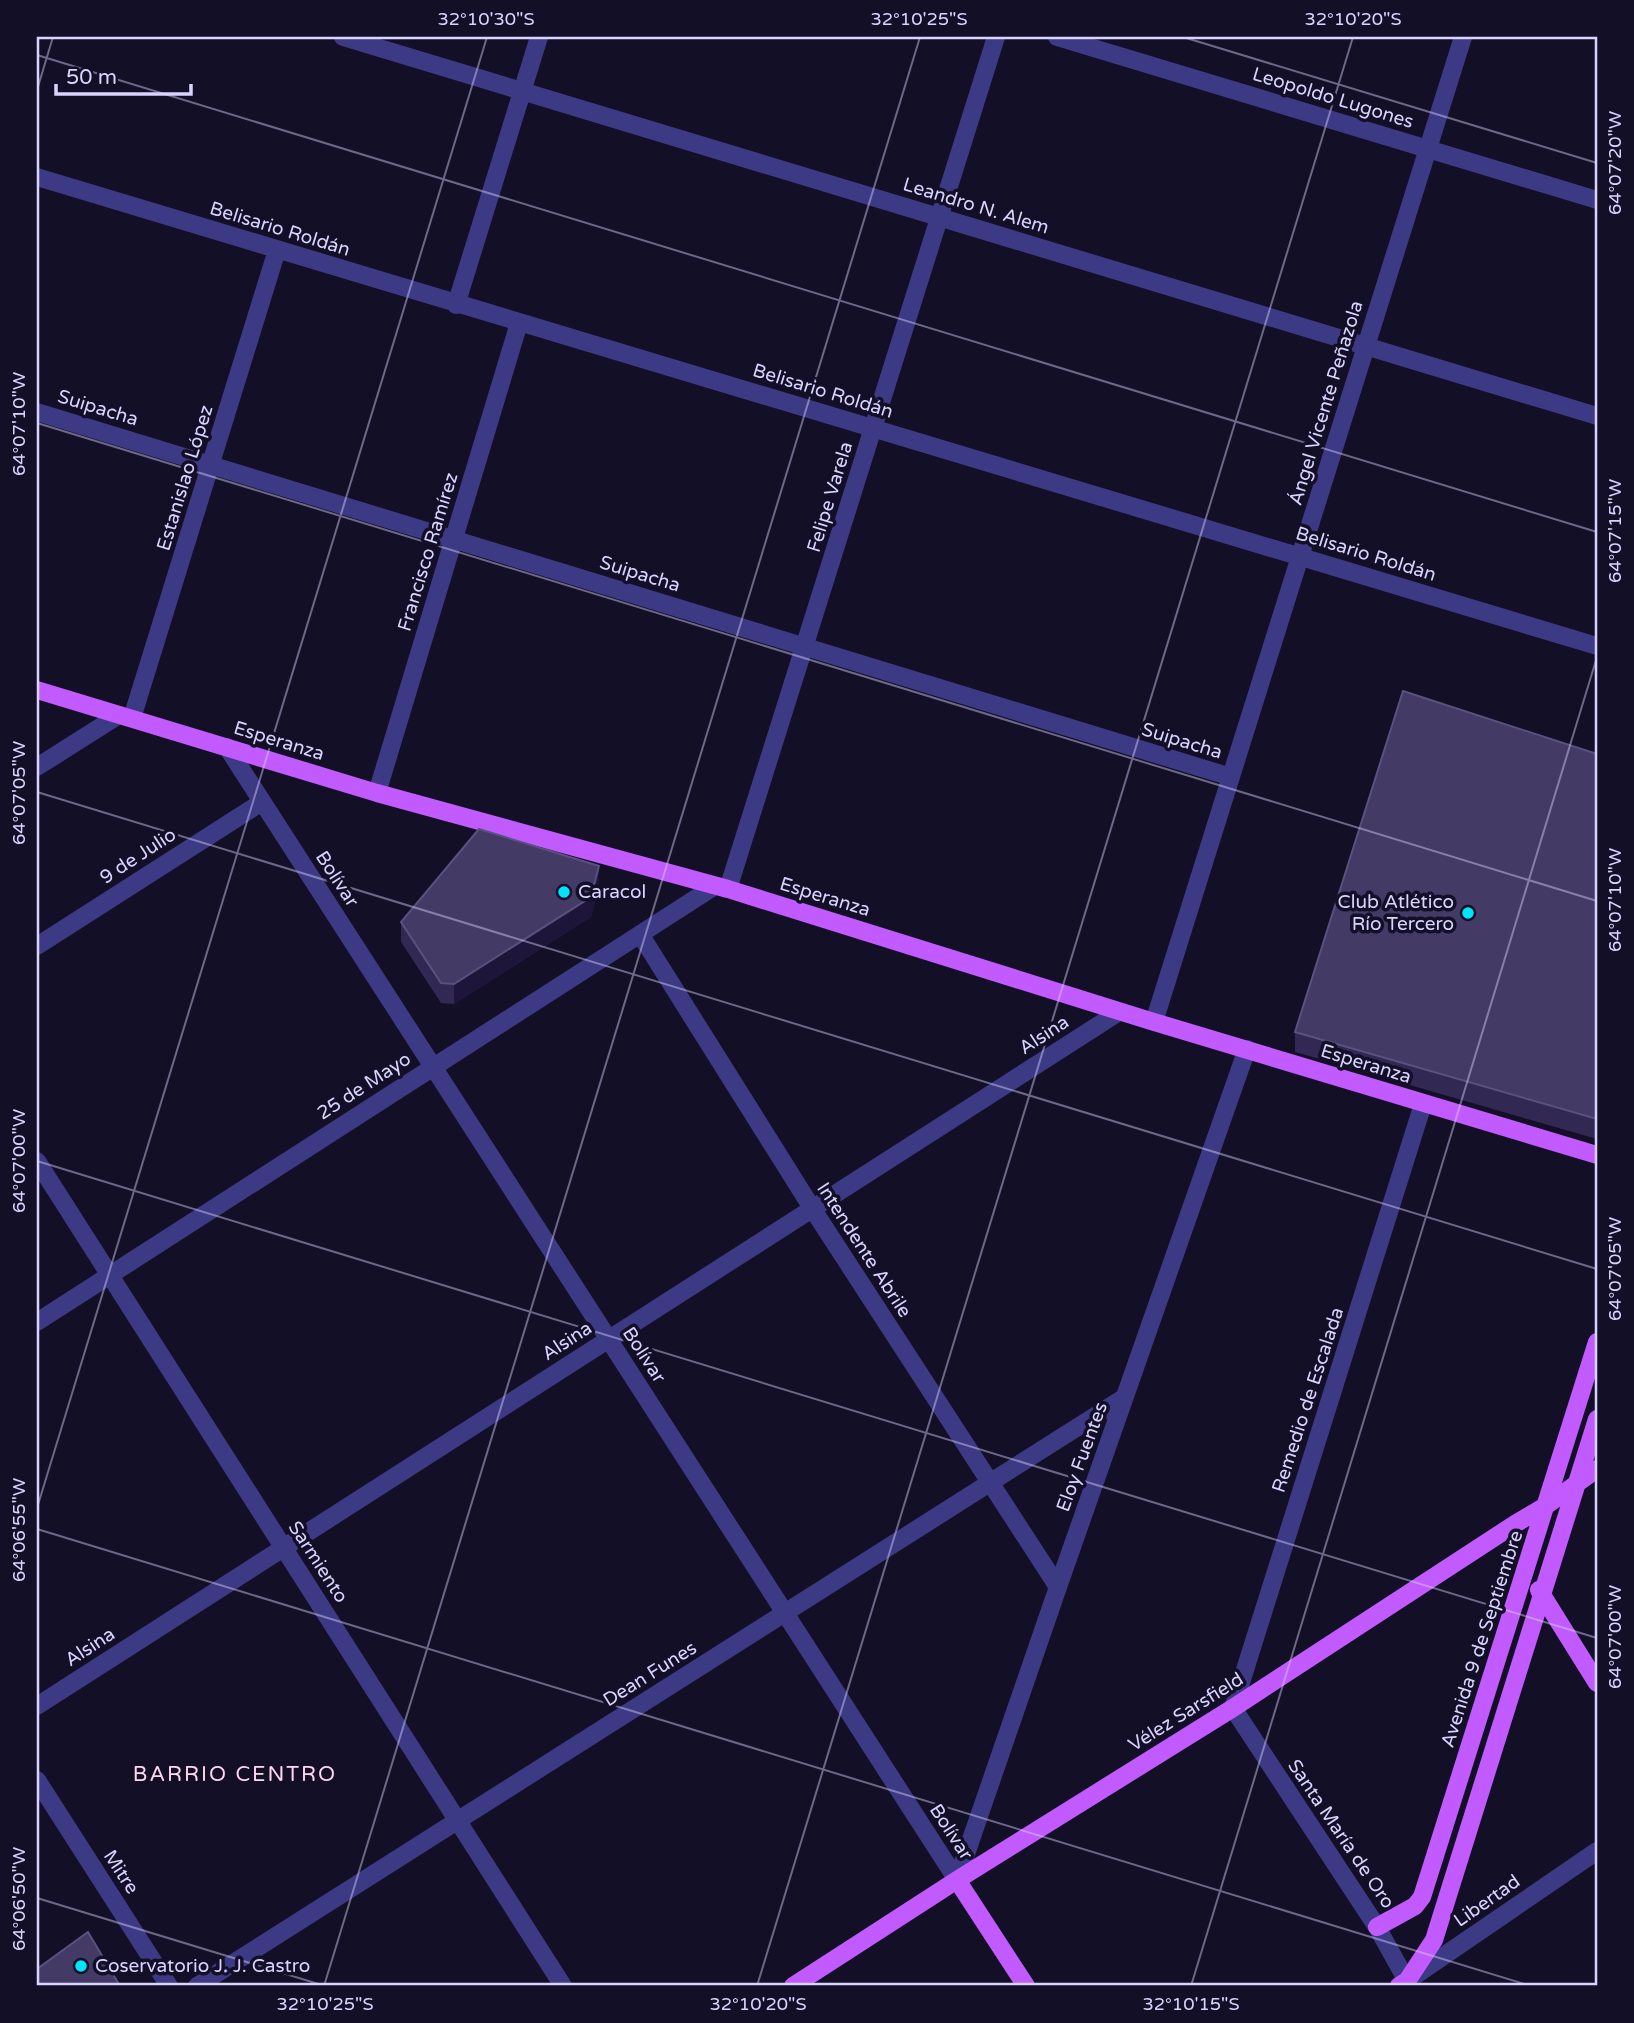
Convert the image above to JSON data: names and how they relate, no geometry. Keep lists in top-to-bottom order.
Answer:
{
  "streets": {
    "main road": [
      "Esperanza",
      "Bolívar",
      "Avenida 9 de Septiembre",
      "Vélez Sarsfield"
    ],
    "street": [
      "Leopoldo Lugones",
      "Leandro N. Alem",
      "Belisario Roldán",
      "Ángel Vicente Peñazola",
      "Suipacha",
      "Estanislao López",
      "Felipe Varela",
      "Francisco Ramírez",
      "9 de Julio",
      "Alsina",
      "25 de Mayo",
      "Intendente Abrile",
      "Remedio de Escalada",
      "Eloy Fuentes",
      "Sarmiento",
      "Dean Funes",
      "Santa María de Oro",
      "Mitre",
      "Libertad"
    ]
  },
  "crossings": [
    ["Leopoldo Lugones", "Ángel Vicente Peñazola"],
    ["Leandro N. Alem", "Ángel Vicente Peñazola"],
    ["Leandro N. Alem", "Felipe Varela"],
    ["Belisario Roldán", "Ángel Vicente Peñazola"],
    ["Belisario Roldán", "Estanislao López"],
    ["Belisario Roldán", "Felipe Varela"],
    ["Belisario Roldán", "Francisco Ramírez"],
    ["Ángel Vicente Peñazola", "Suipacha"],
    ["Ángel Vicente Peñazola", "Esperanza"],
    ["Suipacha", "Estanislao López"],
    ["Suipacha", "Felipe Varela"],
    ["Suipacha", "Francisco Ramírez"],
    ["Estanislao López", "Esperanza"],
    ["Felipe Varela", "Esperanza"],
    ["Felipe Varela", "25 de Mayo"],
    ["Francisco Ramírez", "Esperanza"],
    ["Esperanza", "Bolívar"],
    ["Esperanza", "Alsina"],
    ["Esperanza", "25 de Mayo"],
    ["Esperanza", "Remedio de Escalada"],
    ["Esperanza", "Eloy Fuentes"],
    ["9 de Julio", "Bolívar"],
    ["Bolívar", "Alsina"],
    ["Bolívar", "25 de Mayo"],
    ["Bolívar", "Eloy Fuentes"],
    ["Bolívar", "Dean Funes"],
    ["Bolívar", "Vélez Sarsfield"],
    ["Alsina", "Intendente Abrile"],
    ["Alsina", "Sarmiento"],
    ["25 de Mayo", "Intendente Abrile"],
    ["25 de Mayo", "Sarmiento"],
    ["Intendente Abrile", "Eloy Fuentes"],
    ["Intendente Abrile", "Dean Funes"],
    ["Remedio de Escalada", "Vélez Sarsfield"],
    ["Remedio de Escalada", "Santa María de Oro"],
    ["Eloy Fuentes", "Dean Funes"],
    ["Eloy Fuentes", "Vélez Sarsfield"],
    ["Sarmiento", "Dean Funes"],
    ["Avenida 9 de Septiembre", "Vélez Sarsfield"],
    ["Avenida 9 de Septiembre", "Santa María de Oro"],
    ["Vélez Sarsfield", "Santa María de Oro"],
    ["Santa María de Oro", "Libertad"]
  ],
  "districts": ["BARRIO CENTRO"],
  "places": ["Caracol", "Club Atlético Río Tercero", "Coservatorio J. J. Castro"],
  "scale_bar": "50 m",
  "coordinates": [
    "32°10'30\"S",
    "32°10'25\"S",
    "32°10'20\"S",
    "64°07'20\"W",
    "64°07'10\"W",
    "64°07'15\"W",
    "64°07'05\"W",
    "64°07'00\"W",
    "64°06'55\"W",
    "64°06'50\"W",
    "32°10'15\"S"
  ]
}
